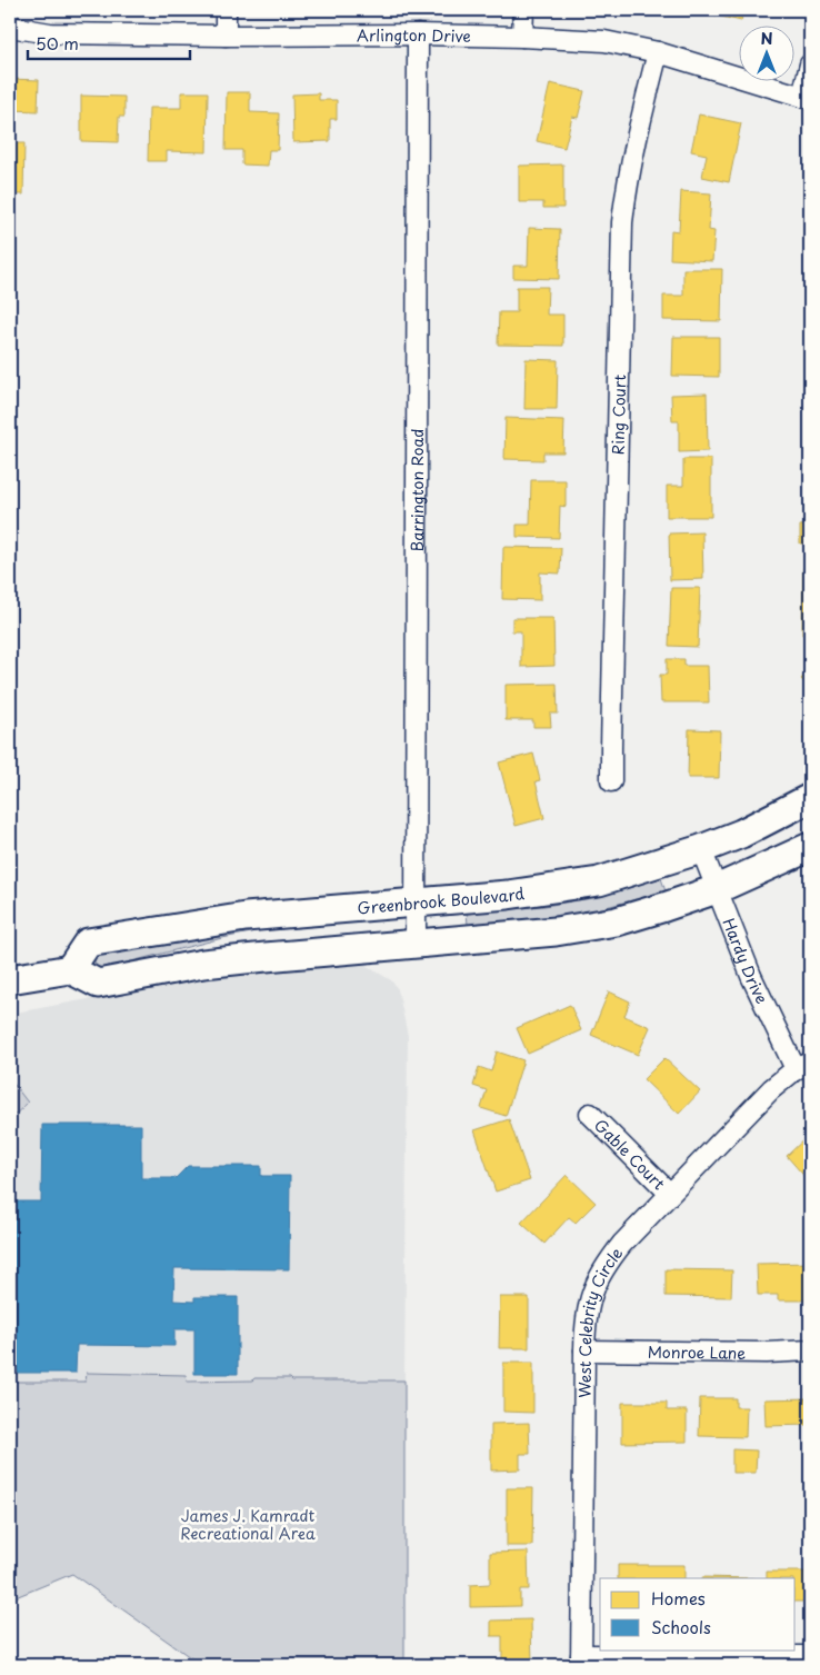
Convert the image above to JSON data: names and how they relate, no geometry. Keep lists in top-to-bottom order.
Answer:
{
  "streets": {
    "main road": ["Greenbrook Boulevard"],
    "street": [
      "Arlington Drive",
      "Ring Court",
      "Barrington Road",
      "Hardy Drive",
      "Gable Court",
      "West Celebrity Circle",
      "Monroe Lane"
    ]
  },
  "crossings": [
    ["Arlington Drive", "Ring Court"],
    ["Arlington Drive", "Barrington Road"],
    ["Barrington Road", "Greenbrook Boulevard"],
    ["Greenbrook Boulevard", "Hardy Drive"],
    ["Hardy Drive", "West Celebrity Circle"],
    ["Gable Court", "West Celebrity Circle"],
    ["West Celebrity Circle", "Monroe Lane"]
  ],
  "parks": ["James J. Kamradt Recreational Area"],
  "legend": ["Homes", "Schools"],
  "scale_bar": "50 m",
  "north": "top"
}
